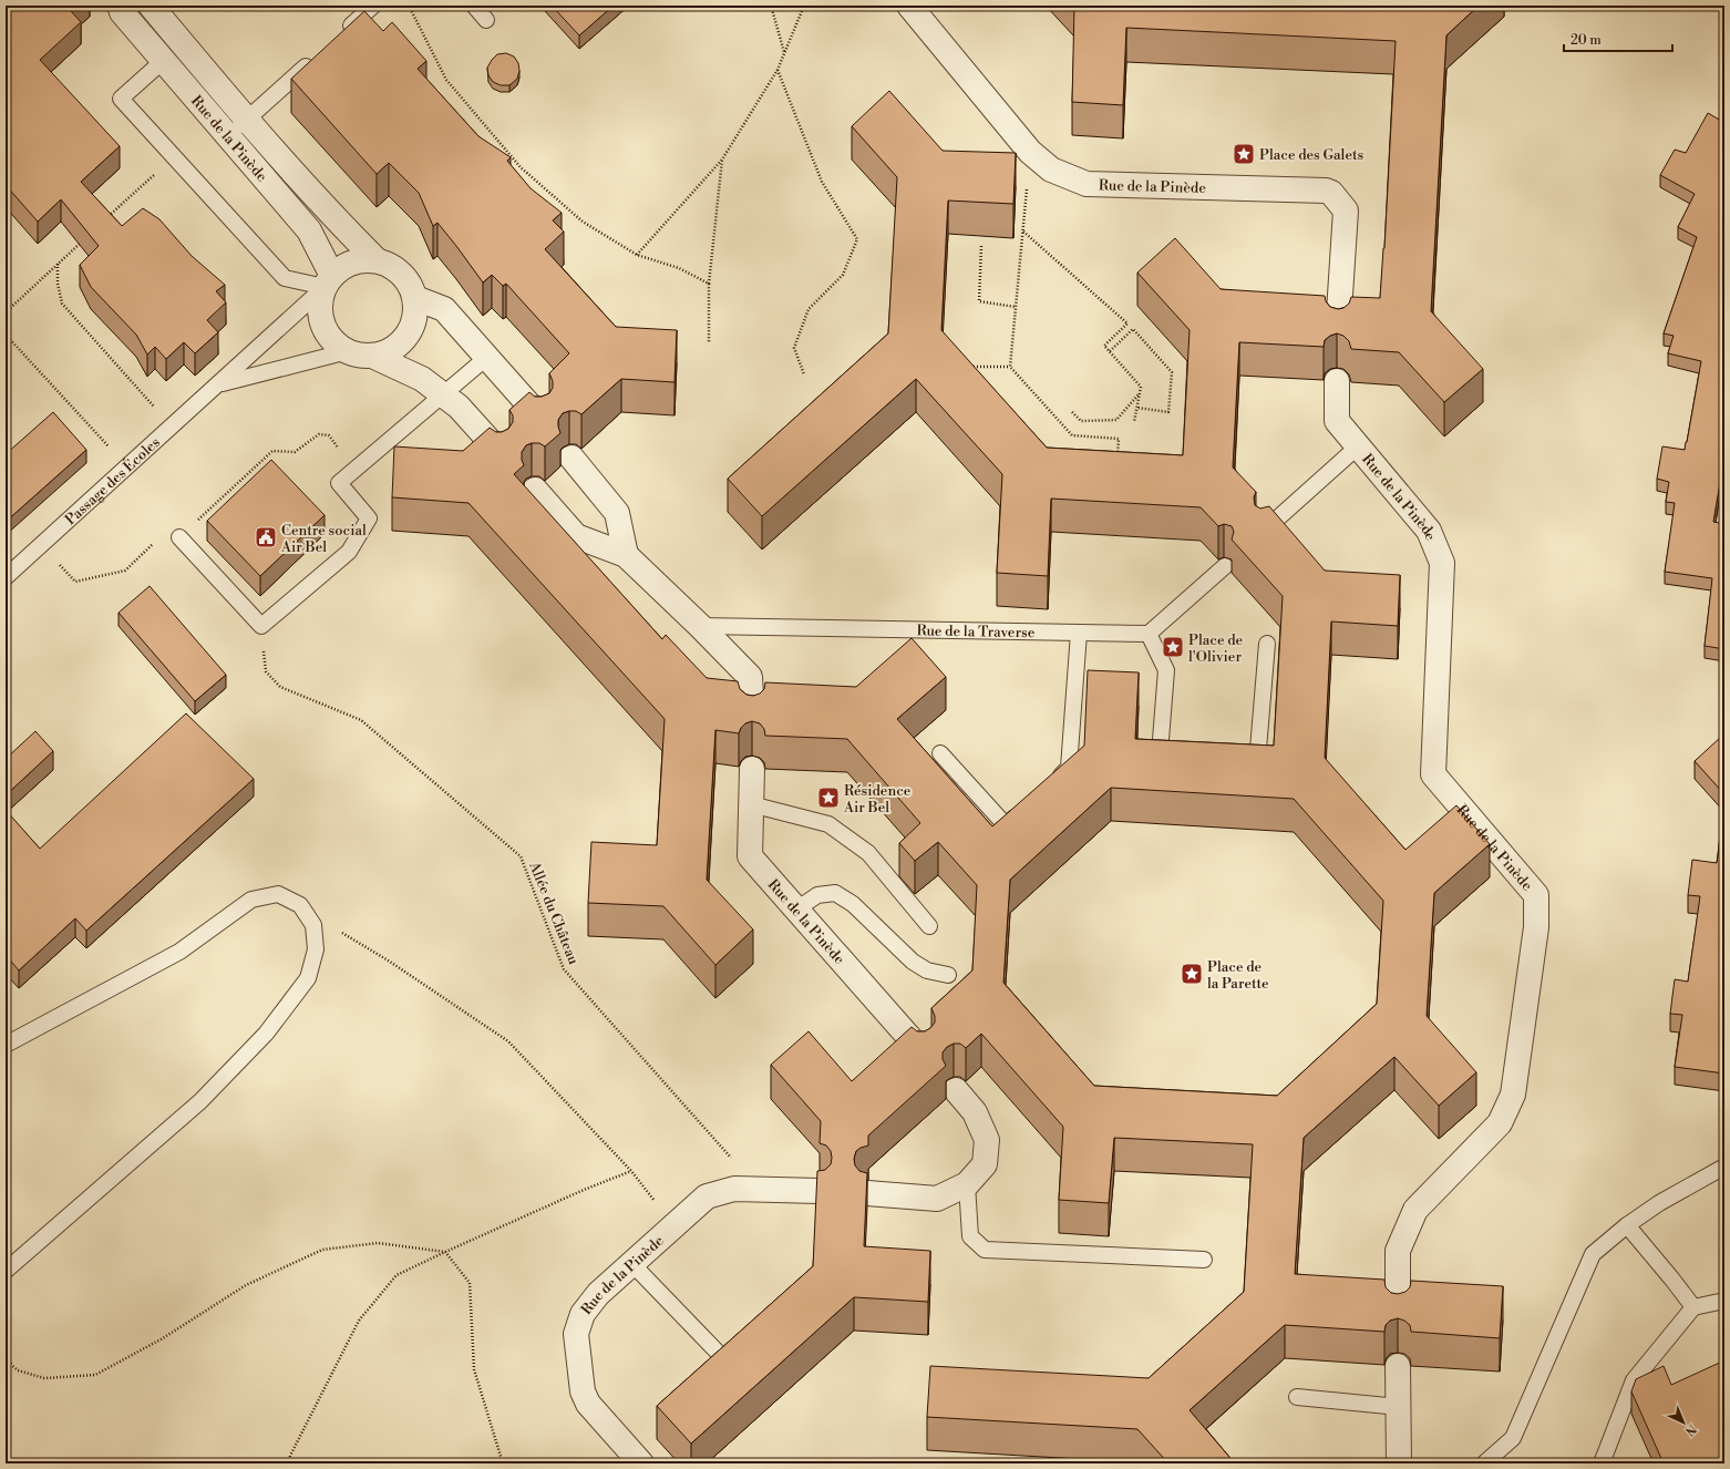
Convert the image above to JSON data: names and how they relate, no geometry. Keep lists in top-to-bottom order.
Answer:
{
  "streets": {
    "street": ["Rue de la Pinède"],
    "lane": ["Passage des Écoles", "Rue de la Traverse"],
    "path": ["Allée du Château"]
  },
  "crossings": [
    ["Rue de la Pinède", "Passage des Écoles"],
    ["Rue de la Pinède", "Allée du Château"]
  ],
  "places": {
    "place": [
      "Place des Galets",
      "Place de l'Olivier",
      "Résidence Air Bel",
      "Place de la Parette"
    ],
    "public building": ["Centre social Air Bel"]
  },
  "scale_bar": "20 m",
  "north": "bottom right"
}
